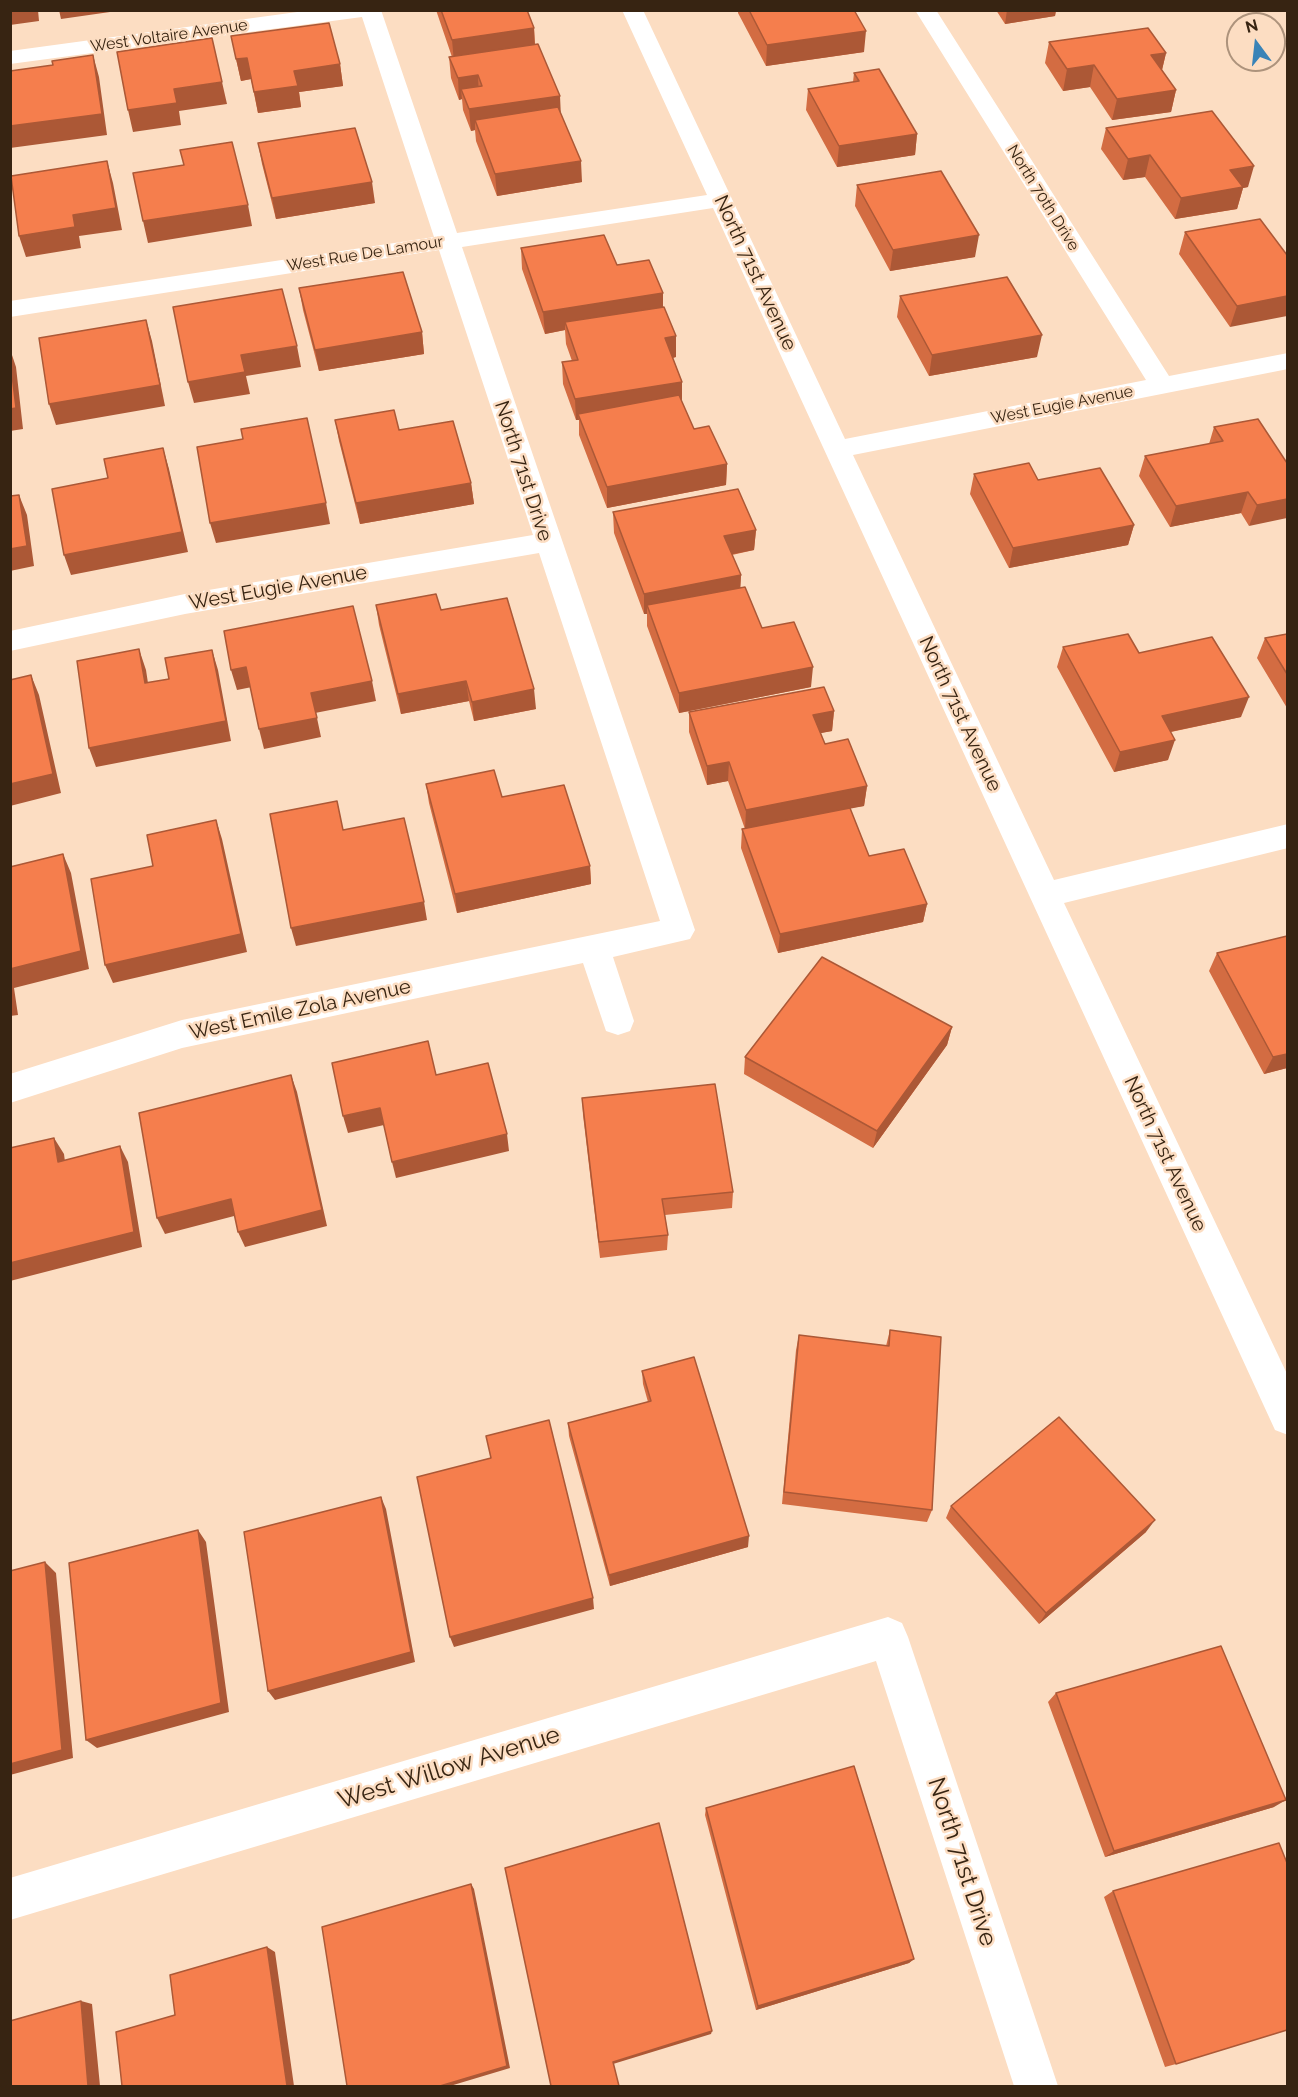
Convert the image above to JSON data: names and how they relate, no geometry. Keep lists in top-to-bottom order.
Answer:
{
  "streets": {
    "street": [
      "West Voltaire Avenue",
      "North 70th Drive",
      "West Rue De Lamour",
      "North 71st Avenue",
      "West Eugie Avenue",
      "North 71st Drive",
      "West Emile Zola Avenue",
      "West Willow Avenue"
    ]
  },
  "crossings": [
    ["North 70th Drive", "West Eugie Avenue"],
    ["West Rue De Lamour", "North 71st Avenue"],
    ["West Rue De Lamour", "North 71st Drive"],
    ["North 71st Avenue", "West Eugie Avenue"],
    ["West Eugie Avenue", "North 71st Drive"],
    ["North 71st Drive", "West Emile Zola Avenue"],
    ["North 71st Drive", "West Willow Avenue"]
  ],
  "north": "top"
}
